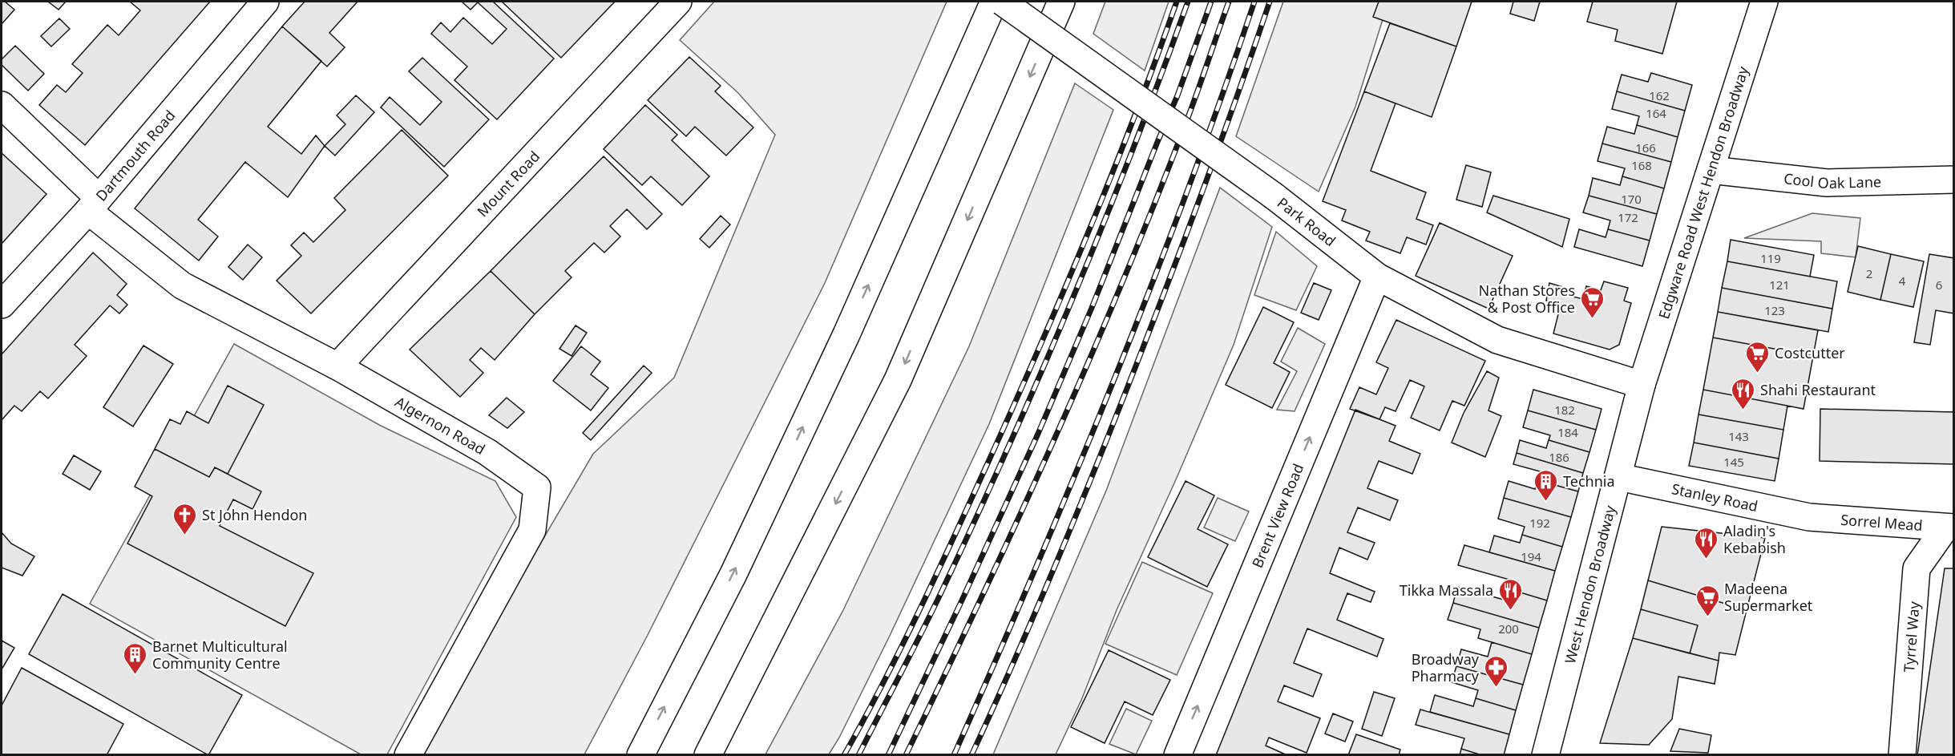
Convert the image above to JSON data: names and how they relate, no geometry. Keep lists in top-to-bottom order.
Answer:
{
  "streets": {
    "main road": [
      "Dartmouth Road",
      "Cool Oak Lane",
      "Mount Road",
      "Edgware Road West Hendon Broadway",
      "Park Road",
      "Algernon Road",
      "Stanley Road",
      "Brent View Road",
      "Sorrel Mead",
      "West Hendon Broadway",
      "Tyrrel Way"
    ]
  },
  "crossings": [
    ["Dartmouth Road", "Algernon Road"],
    ["Cool Oak Lane", "Edgware Road West Hendon Broadway"],
    ["Mount Road", "Algernon Road"],
    ["Edgware Road West Hendon Broadway", "Park Road"],
    ["Edgware Road West Hendon Broadway", "West Hendon Broadway"],
    ["Park Road", "Brent View Road"],
    ["Park Road", "West Hendon Broadway"],
    ["Stanley Road", "Sorrel Mead"],
    ["Stanley Road", "West Hendon Broadway"],
    ["Sorrel Mead", "Tyrrel Way"]
  ],
  "one_way": ["Brent View Road"],
  "places": {
    "supermarket": ["Nathan Stores & Post Office", "Costcutter", "Madeena Supermarket"],
    "restaurant": ["Shahi Restaurant", "Aladin's Kebabish", "Tikka Massala"],
    "building": ["Technia", "Barnet Multicultural Community Centre"],
    "church": ["St John Hendon"],
    "pharmacy": ["Broadway Pharmacy"]
  },
  "house_numbers": [
    "162",
    "164",
    "166",
    "168",
    "170",
    "172",
    "119",
    "2",
    "4",
    "121",
    "6",
    "123",
    "182",
    "184",
    "143",
    "186",
    "145",
    "192",
    "194",
    "200"
  ]
}
